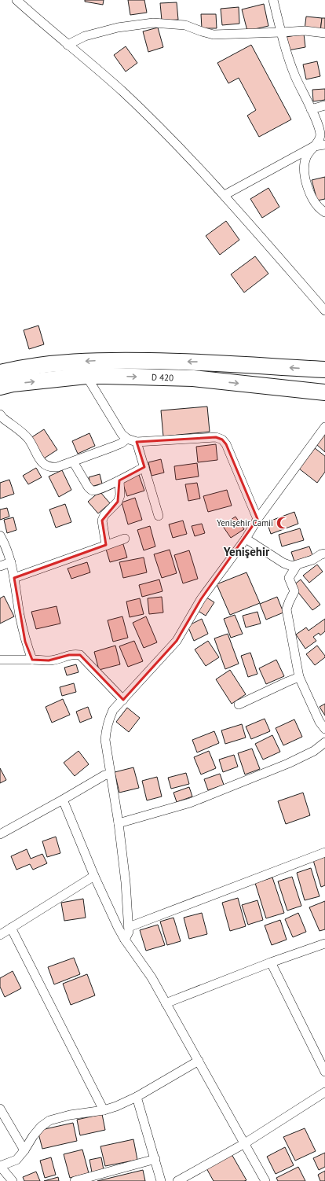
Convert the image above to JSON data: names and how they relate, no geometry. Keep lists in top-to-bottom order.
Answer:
{
  "streets": {
    "highway": ["D 420"]
  },
  "districts": ["Yenişehir"],
  "places": {
    "mosque": ["Yenişehir Camii"]
  }
}
